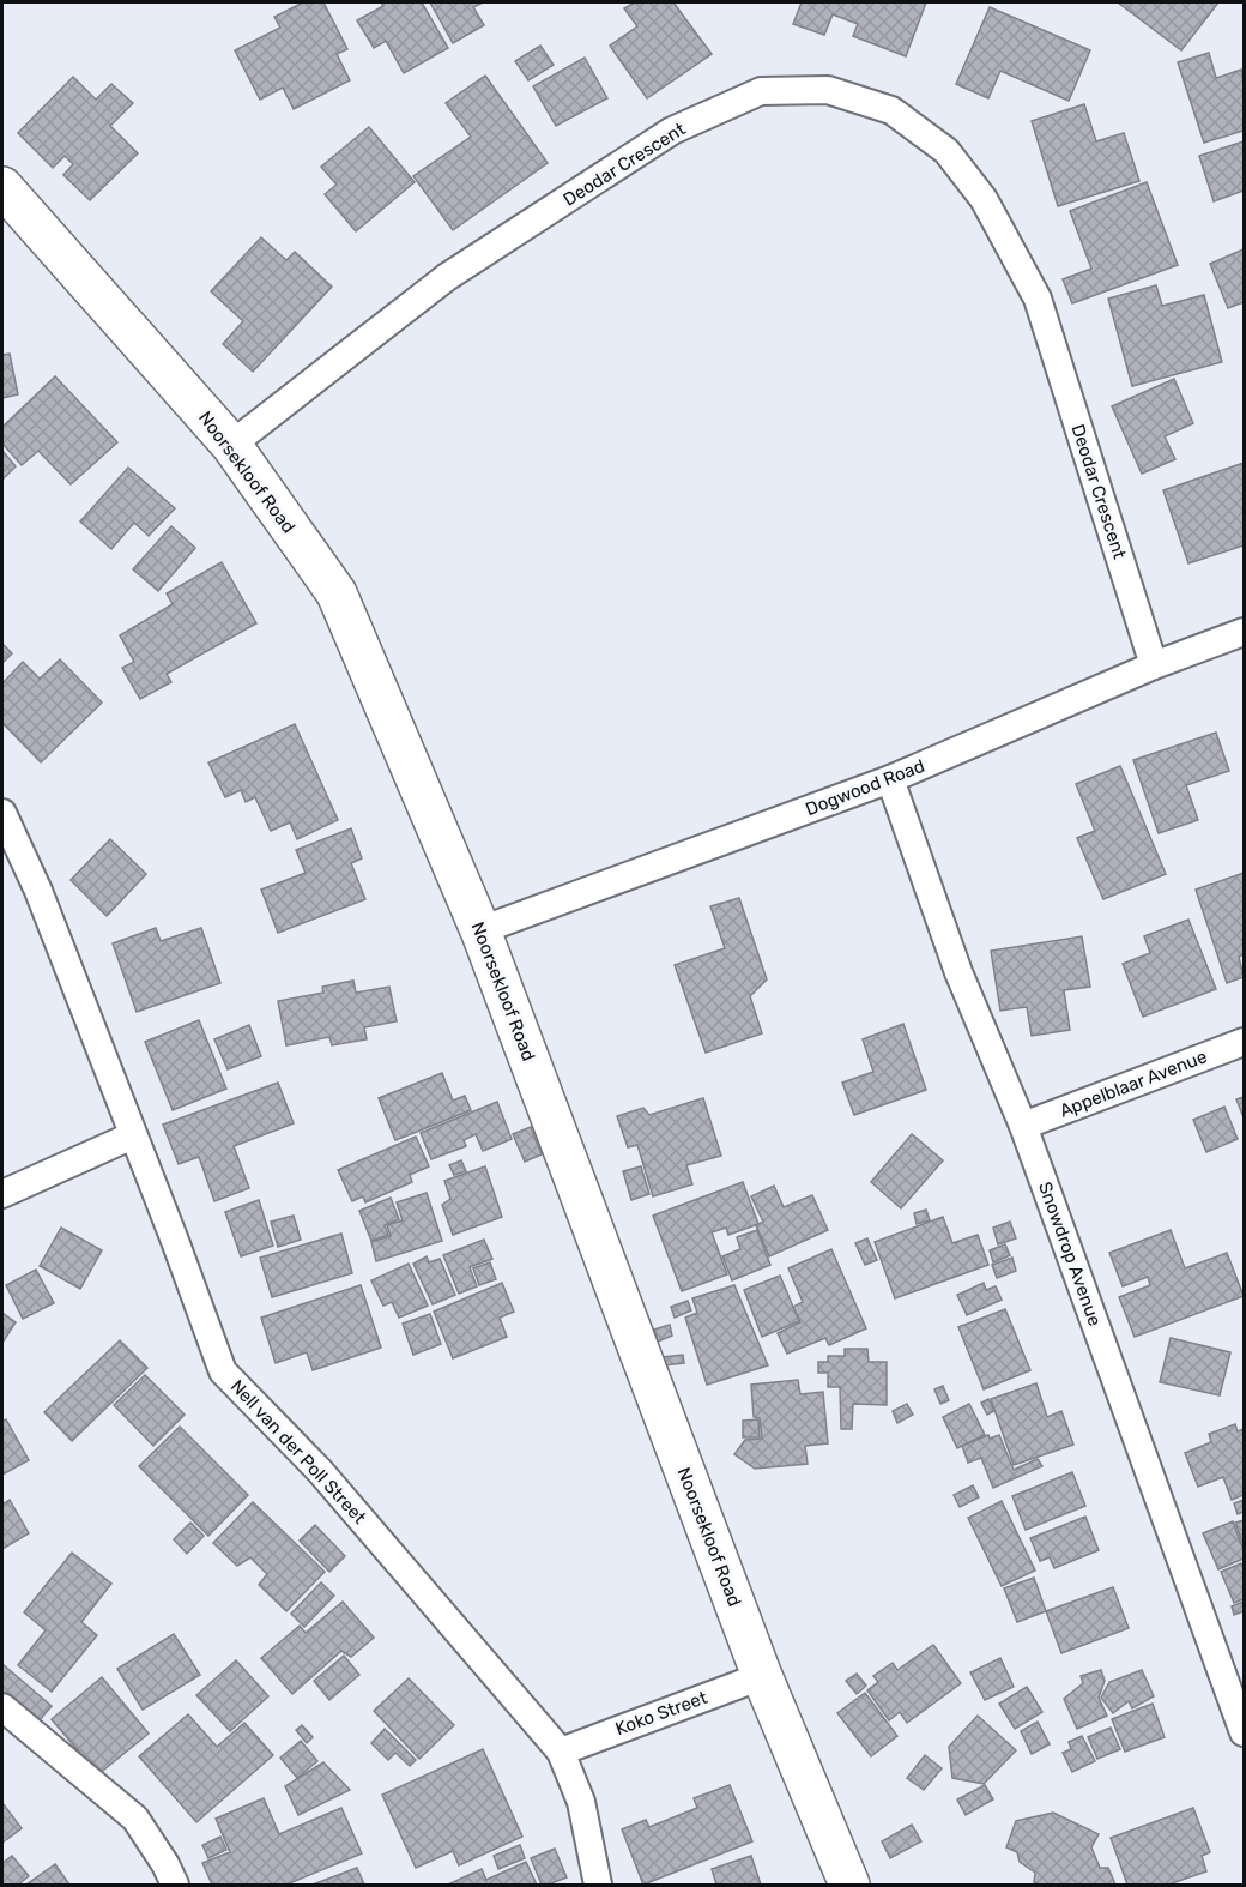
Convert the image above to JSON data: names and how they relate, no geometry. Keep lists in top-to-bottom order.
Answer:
{
  "streets": {
    "street": [
      "Deodar Crescent",
      "Noorsekloof Road",
      "Dogwood Road",
      "Appelblaar Avenue",
      "Snowdrop Avenue",
      "Nell van der Poll Street",
      "Koko Street"
    ]
  },
  "crossings": [
    ["Deodar Crescent", "Noorsekloof Road"],
    ["Deodar Crescent", "Dogwood Road"],
    ["Noorsekloof Road", "Dogwood Road"],
    ["Noorsekloof Road", "Koko Street"],
    ["Dogwood Road", "Snowdrop Avenue"],
    ["Appelblaar Avenue", "Snowdrop Avenue"],
    ["Nell van der Poll Street", "Koko Street"]
  ]
}
